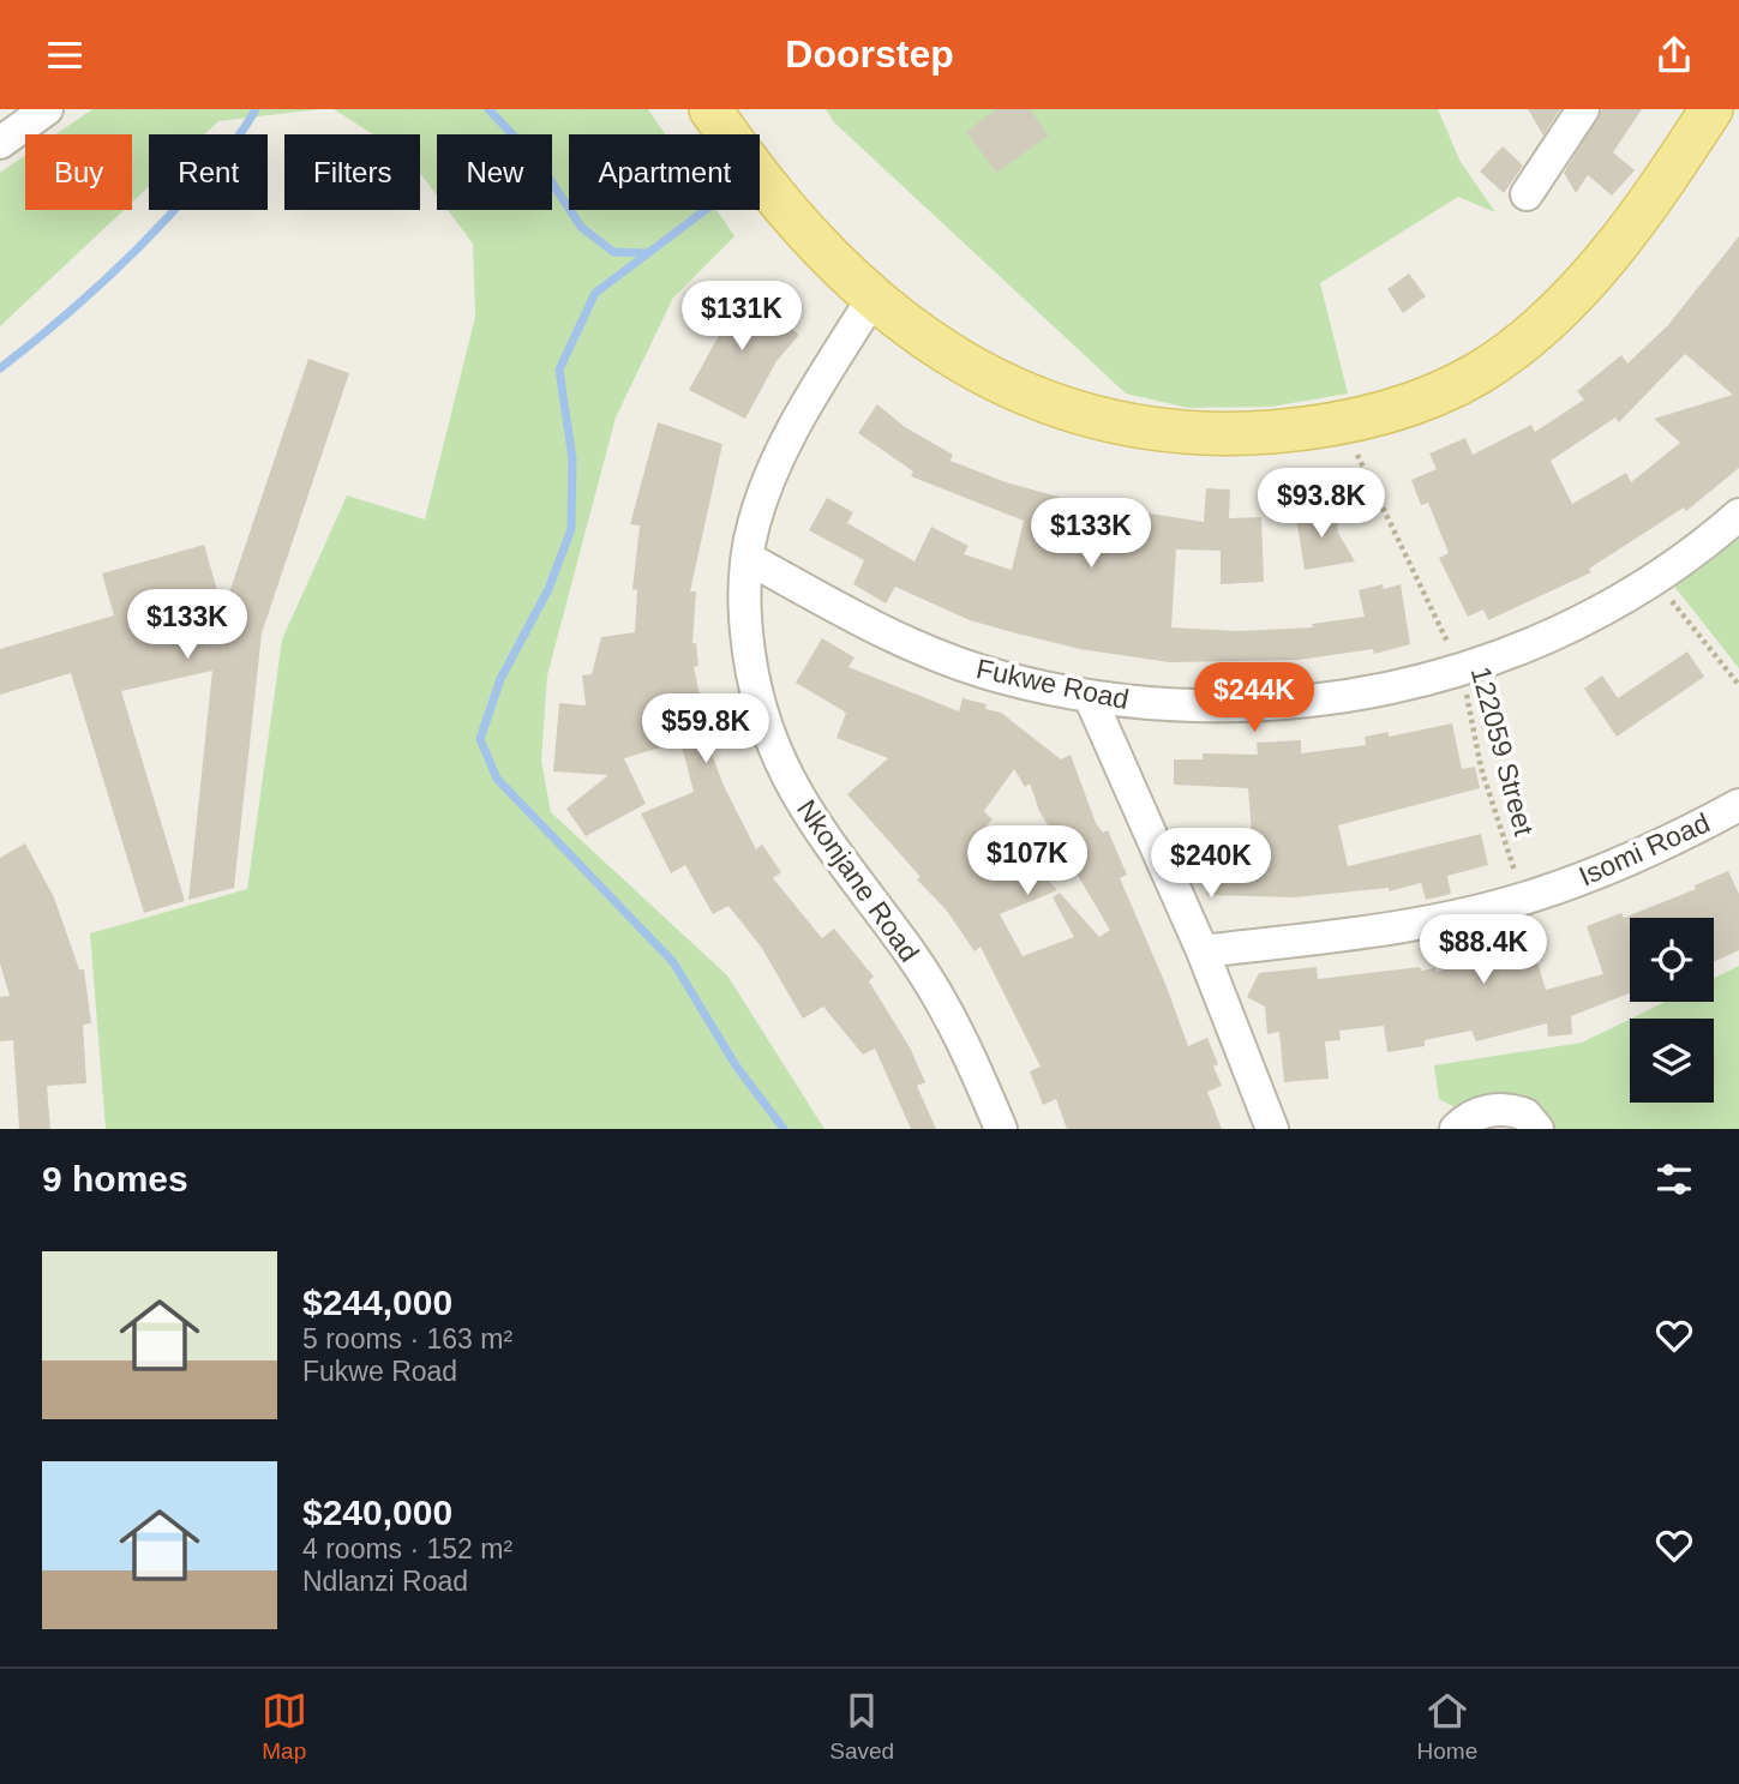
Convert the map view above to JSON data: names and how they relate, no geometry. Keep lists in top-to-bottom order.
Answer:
{
  "streets": {
    "street": ["Fukwe Road", "Isomi Road", "Nkonjane Road"],
    "path": ["122059 Street"]
  },
  "crossings": [
    ["Fukwe Road", "122059 Street"],
    ["Fukwe Road", "Nkonjane Road"],
    ["122059 Street", "Isomi Road"]
  ],
  "page": {
    "header": "Doorstep",
    "chip": [
      "Buy",
      "Rent",
      "Filters",
      "New",
      "Apartment"
    ],
    "price": [
      "$131K",
      "$93.8K",
      "$133K",
      "$133K",
      "$244K",
      "$59.8K",
      "$107K",
      "$240K",
      "$88.4K"
    ],
    "heading": "9 homes",
    "list": [
      {
        "name": "$244,000",
        "note": "5 rooms · 163 m² · Fukwe Road"
      },
      {
        "name": "$240,000",
        "note": "4 rooms · 152 m² · Ndlanzi Road"
      }
    ],
    "tabs": ["Map", "Saved", "Home"]
  }
}
